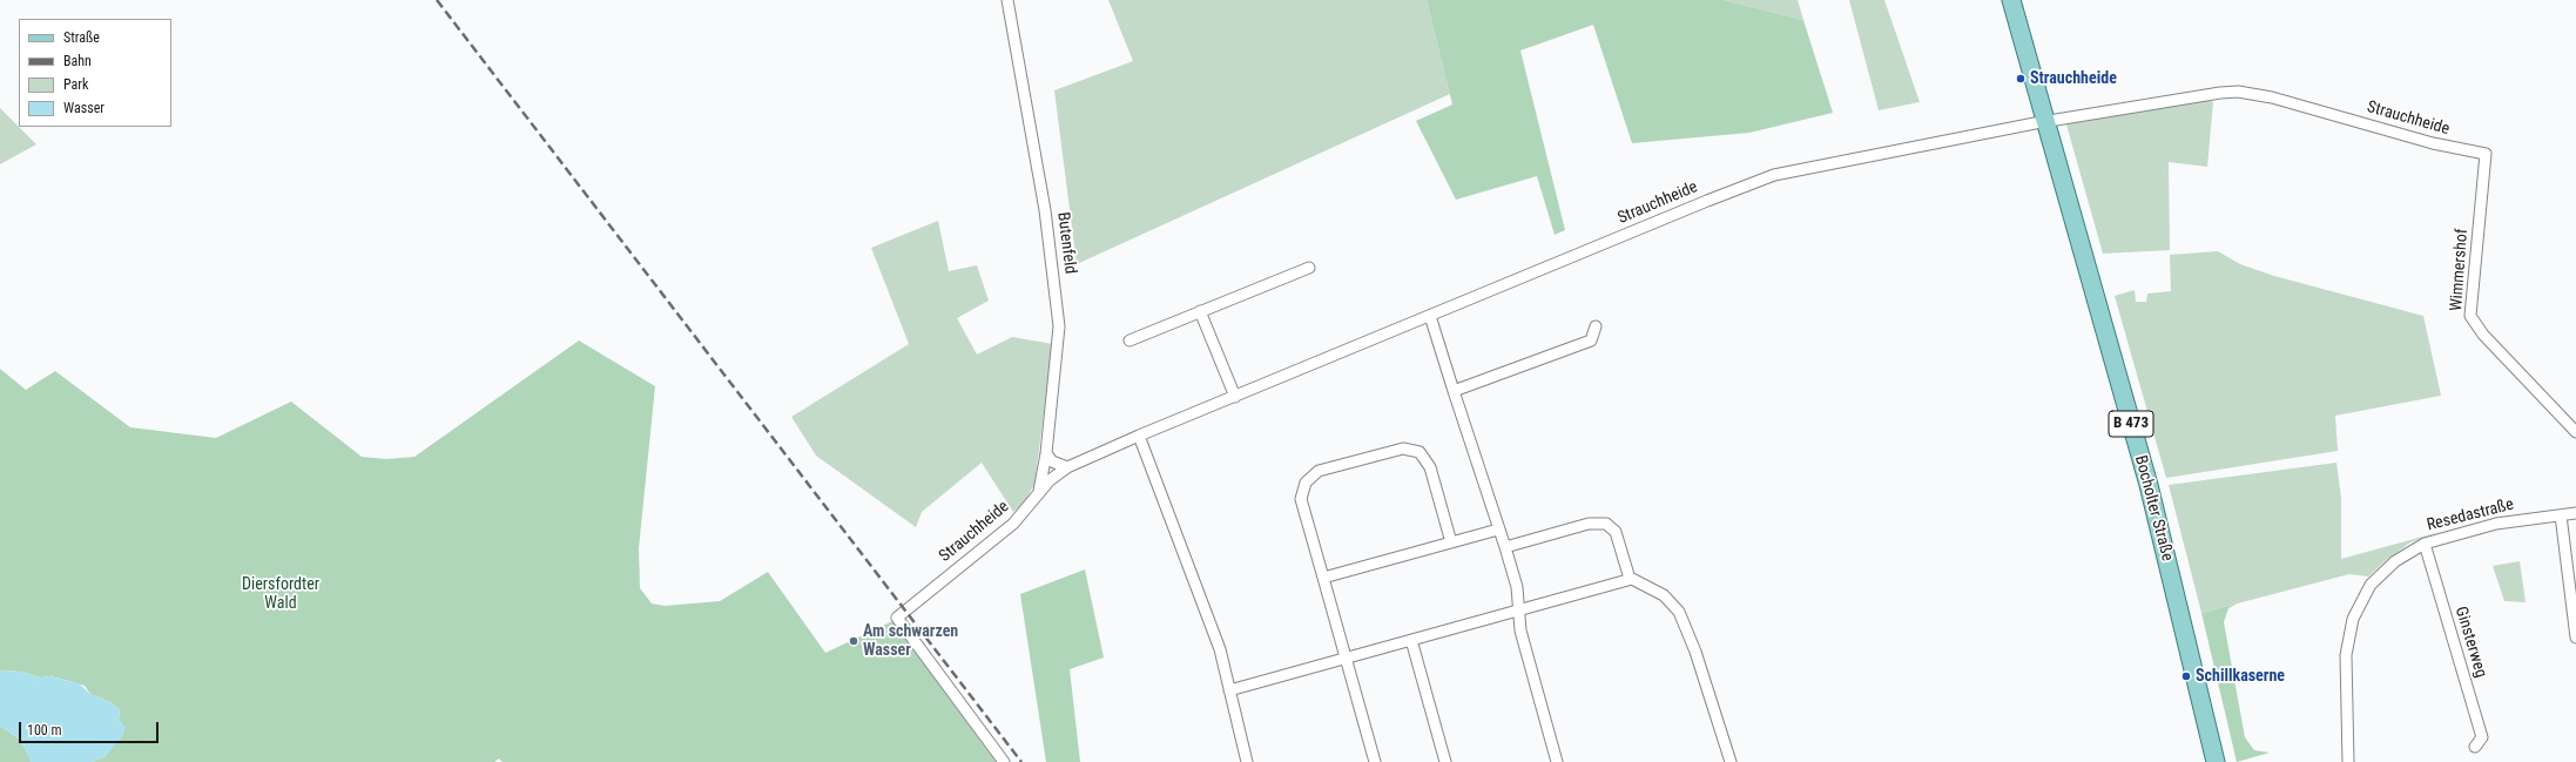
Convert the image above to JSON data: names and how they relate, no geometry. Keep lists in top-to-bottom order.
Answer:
{
  "streets": {
    "main road": ["B 473", "Bocholter Straße"],
    "street": [
      "Strauchheide",
      "Butenfeld",
      "Wimmershof",
      "Resedastraße",
      "Ginsterweg"
    ]
  },
  "crossings": [
    ["Strauchheide", "Butenfeld"],
    ["Strauchheide", "Wimmershof"],
    ["Strauchheide", "B 473"],
    ["Strauchheide", "Bocholter Straße"],
    ["B 473", "Bocholter Straße"],
    ["Resedastraße", "Ginsterweg"]
  ],
  "parks": ["Diersfordter Wald"],
  "places": ["Strauchheide", "Am schwarzen Wasser", "Schillkaserne"],
  "legend": [
    "Straße",
    "Bahn",
    "Park",
    "Wasser"
  ],
  "scale_bar": "100 m"
}
